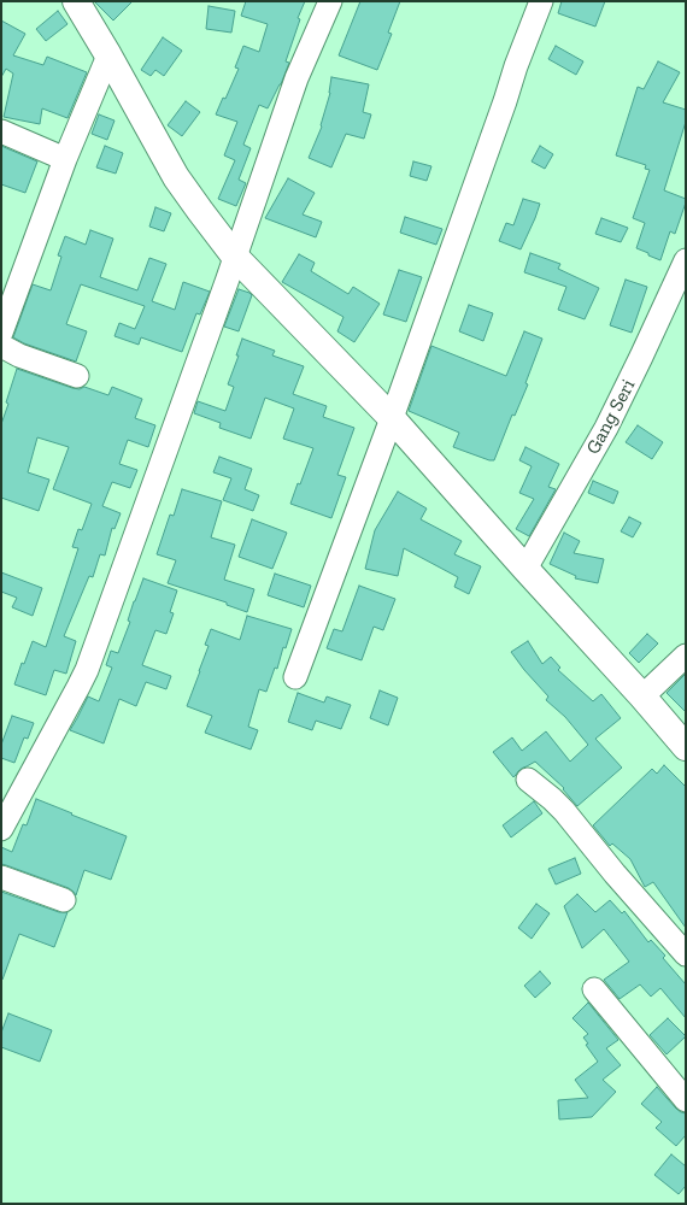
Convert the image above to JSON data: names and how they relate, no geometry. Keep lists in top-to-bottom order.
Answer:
{
  "streets": {
    "street": ["Gang Seri"]
  }
}
